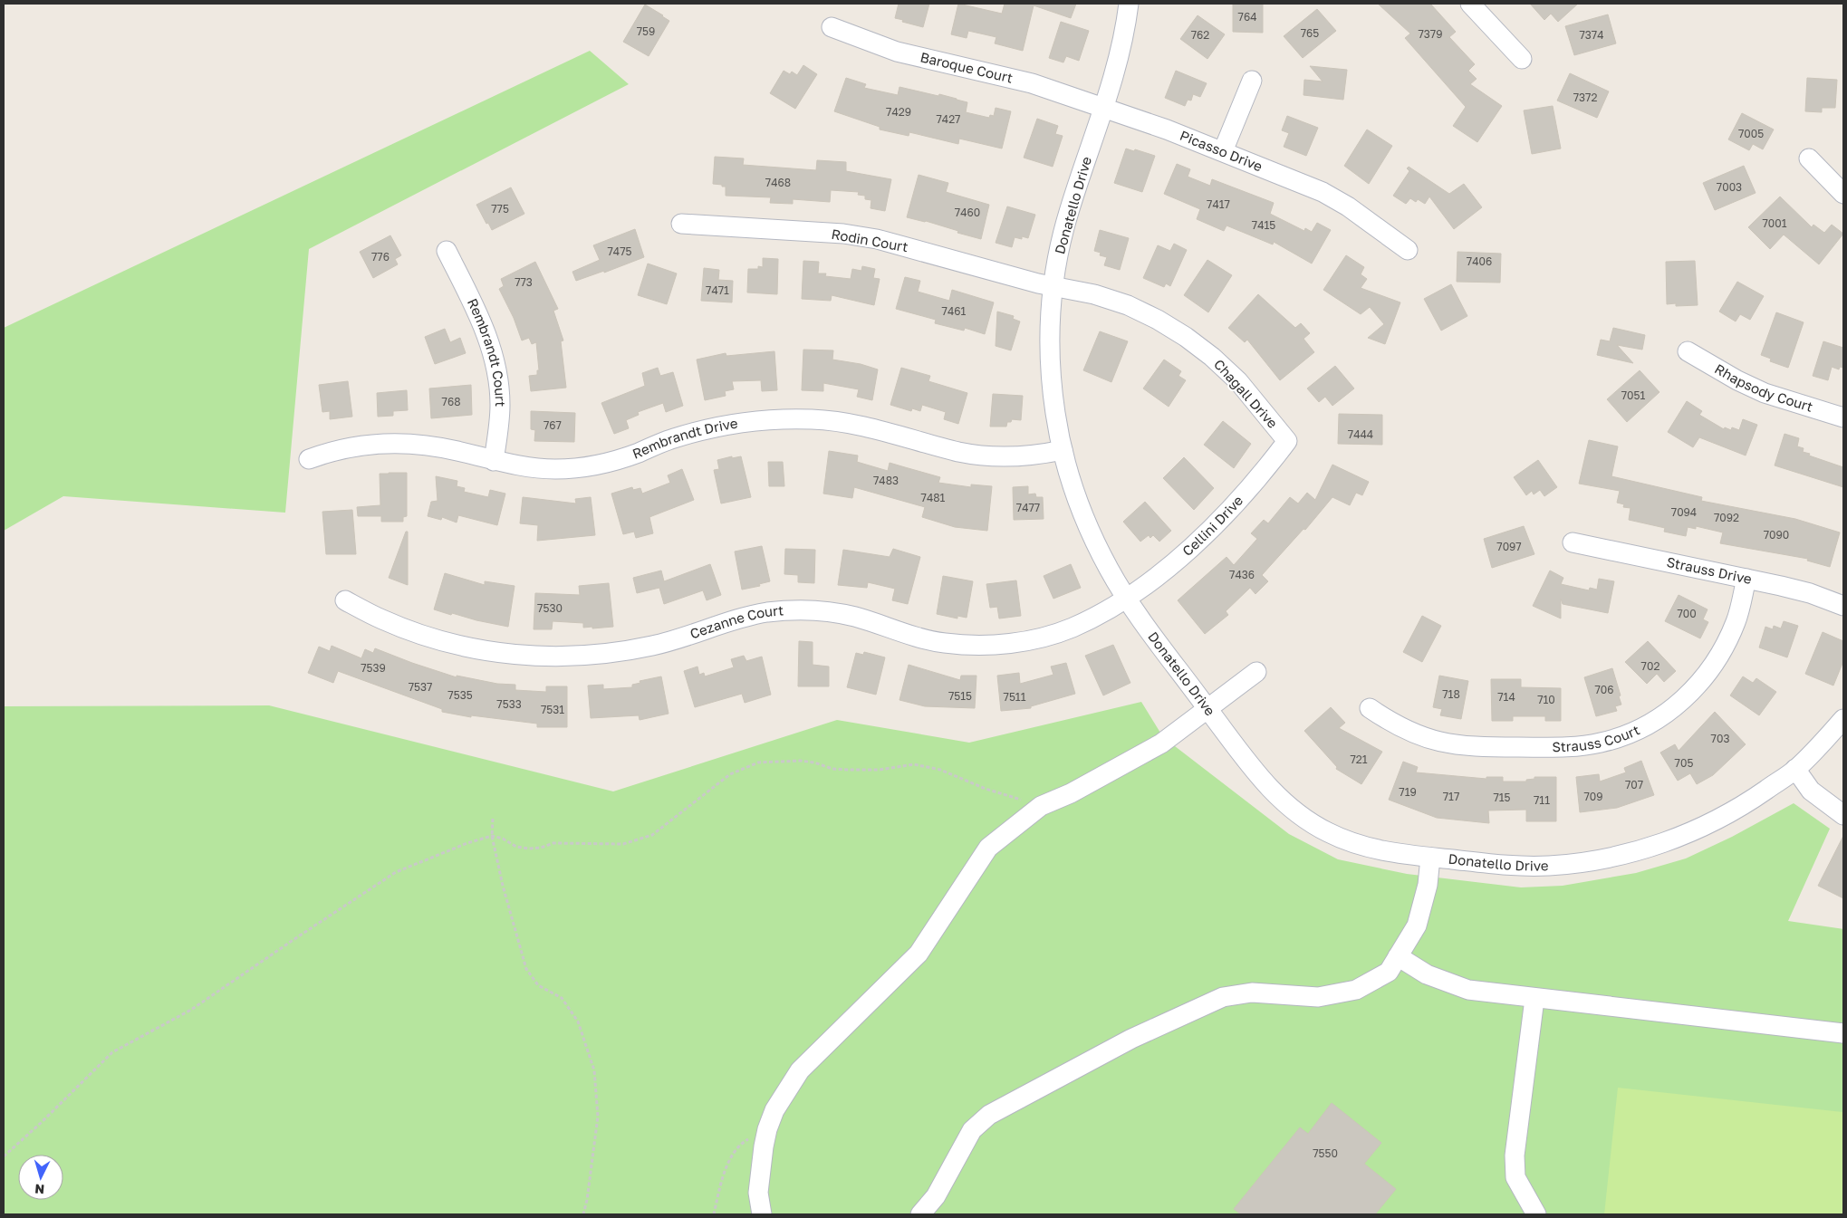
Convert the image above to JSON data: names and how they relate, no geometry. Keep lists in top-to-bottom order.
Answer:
{
  "streets": {
    "street": [
      "Baroque Court",
      "Picasso Drive",
      "Donatello Drive",
      "Rodin Court",
      "Rembrandt Court",
      "Rhapsody Court",
      "Chagall Drive",
      "Rembrandt Drive",
      "Cellini Drive",
      "Strauss Drive",
      "Cezanne Court",
      "Strauss Court"
    ]
  },
  "crossings": [
    ["Baroque Court", "Picasso Drive"],
    ["Baroque Court", "Donatello Drive"],
    ["Picasso Drive", "Donatello Drive"],
    ["Donatello Drive", "Rodin Court"],
    ["Donatello Drive", "Chagall Drive"],
    ["Donatello Drive", "Rembrandt Drive"],
    ["Donatello Drive", "Cellini Drive"],
    ["Donatello Drive", "Cezanne Court"],
    ["Rodin Court", "Chagall Drive"],
    ["Rembrandt Court", "Rembrandt Drive"],
    ["Chagall Drive", "Cellini Drive"],
    ["Cellini Drive", "Cezanne Court"],
    ["Strauss Drive", "Strauss Court"]
  ],
  "house_numbers": [
    "764",
    "759",
    "765",
    "7379",
    "762",
    "7374",
    "7372",
    "7429",
    "7427",
    "7005",
    "7468",
    "7003",
    "7417",
    "775",
    "7460",
    "7001",
    "7415",
    "7475",
    "776",
    "7406",
    "773",
    "7471",
    "7461",
    "7051",
    "768",
    "767",
    "7444",
    "7483",
    "7481",
    "7477",
    "7094",
    "7092",
    "7090",
    "7097",
    "7436",
    "7530",
    "700",
    "702",
    "7539",
    "7537",
    "706",
    "718",
    "7535",
    "7515",
    "7511",
    "714",
    "710",
    "7533",
    "7531",
    "703",
    "721",
    "705",
    "707",
    "719",
    "717",
    "709",
    "715",
    "711",
    "7550"
  ],
  "north": "bottom"
}
